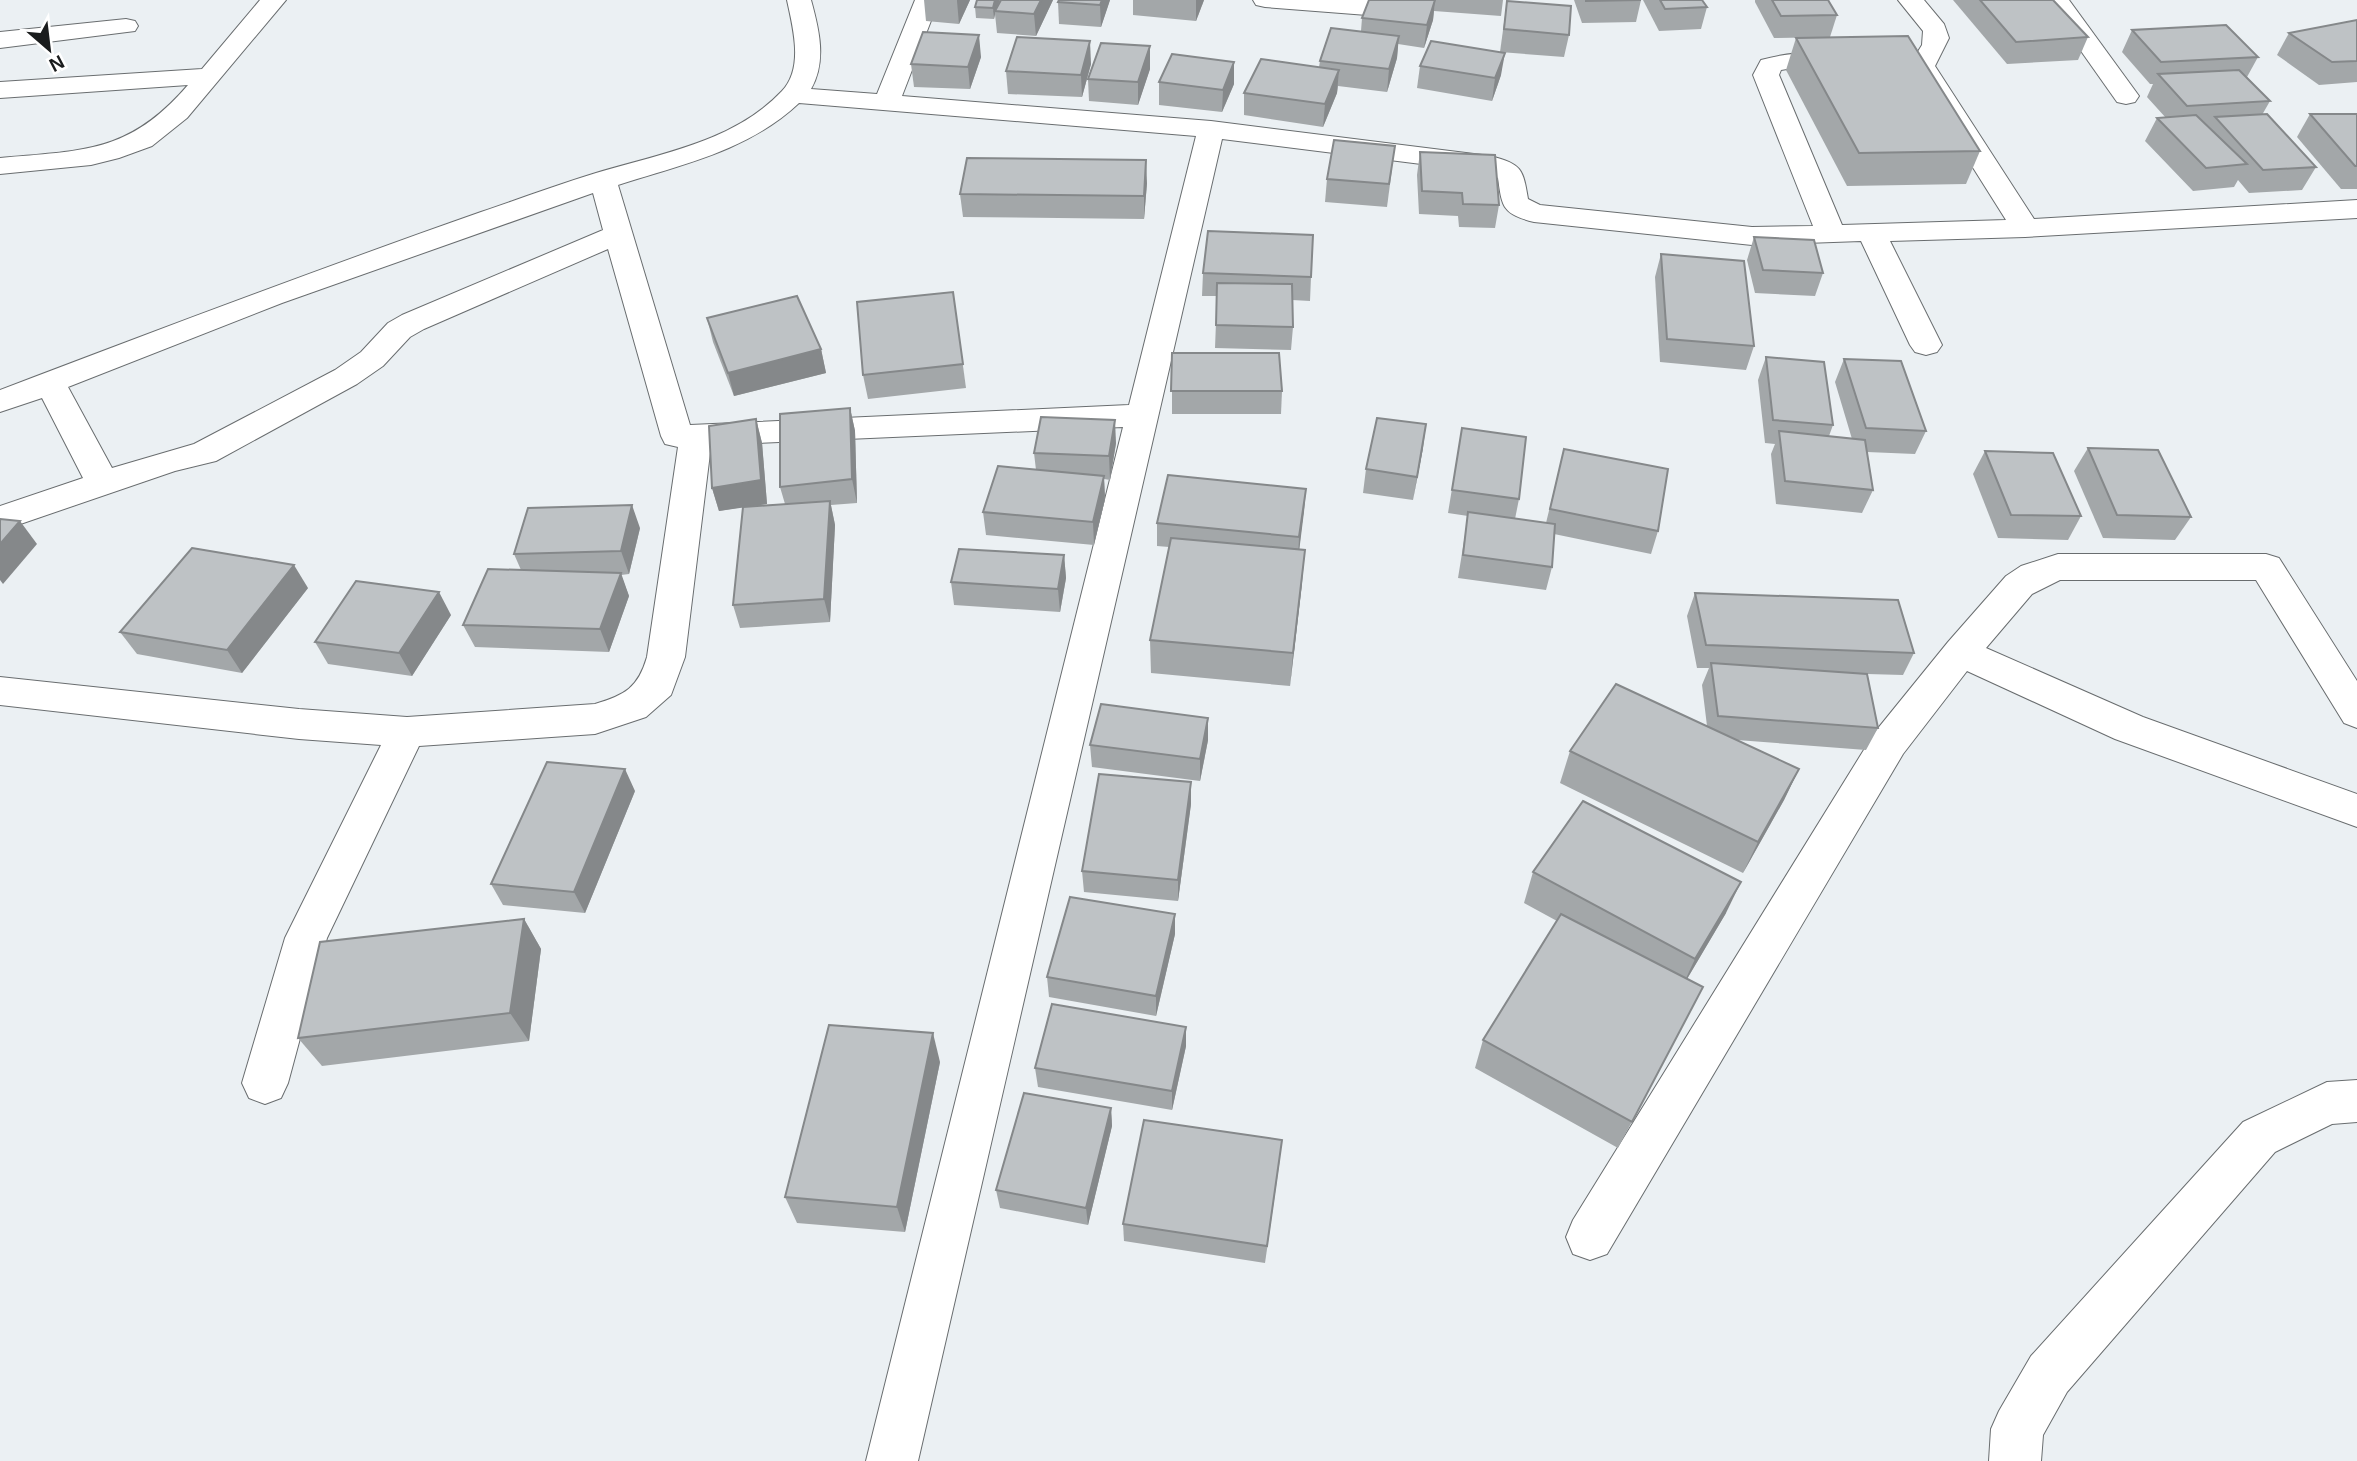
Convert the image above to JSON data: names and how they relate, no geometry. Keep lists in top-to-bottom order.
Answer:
{
  "north": "bottom right"
}
